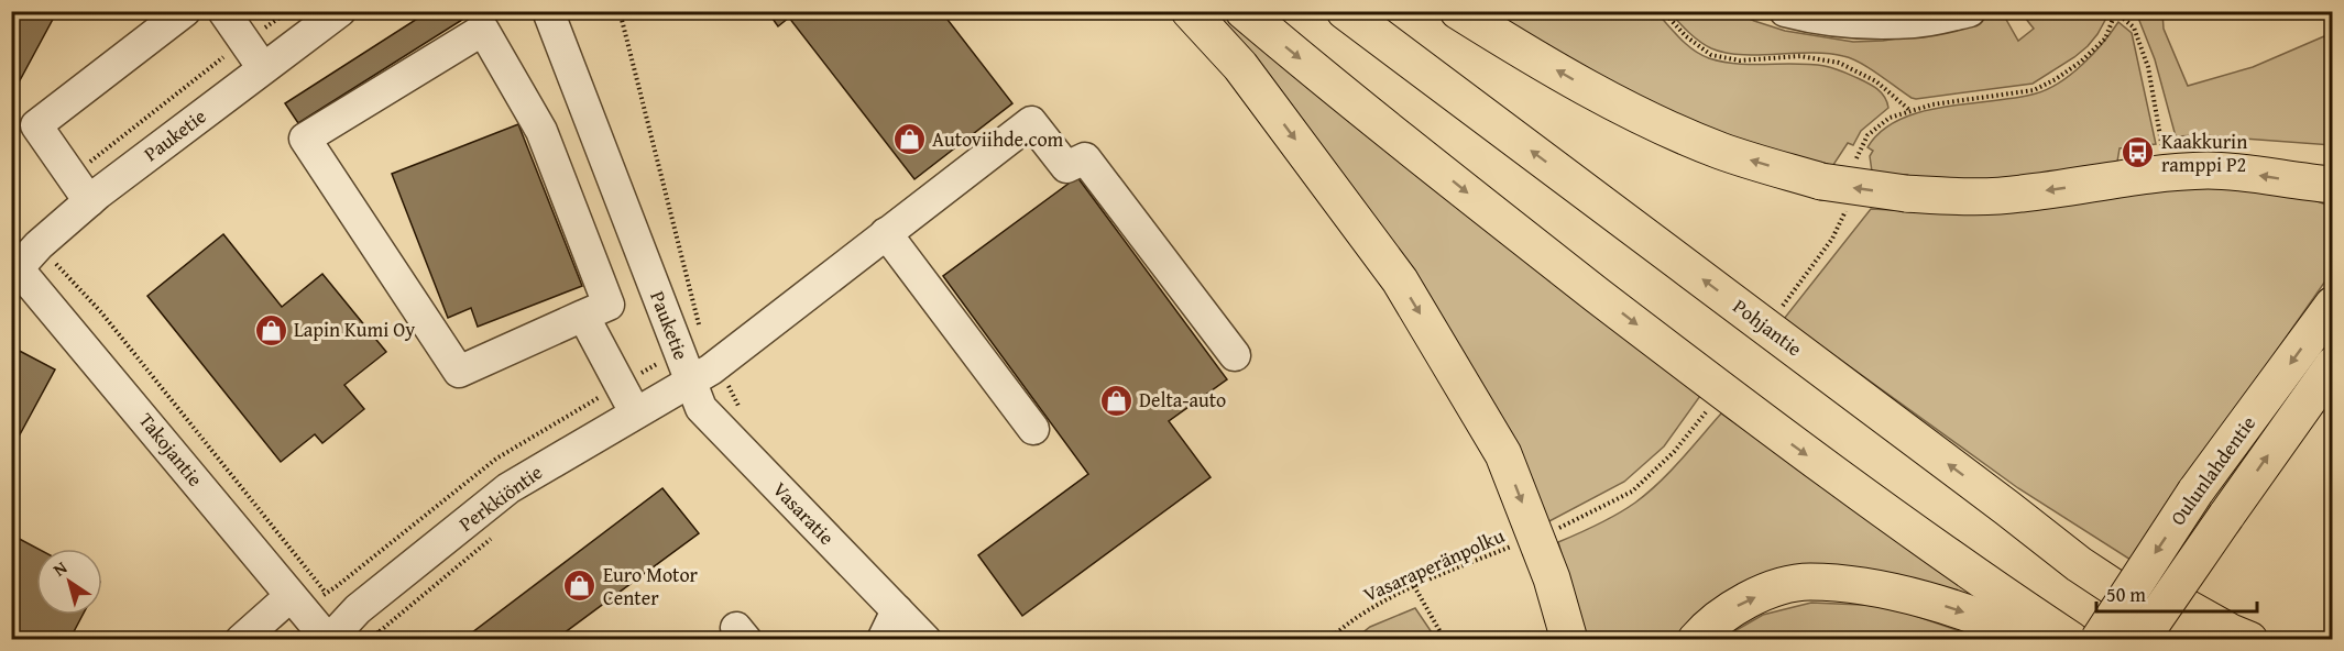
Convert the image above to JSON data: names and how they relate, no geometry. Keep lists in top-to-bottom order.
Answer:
{
  "streets": {
    "main road": ["Pohjantie", "Oulunlahdentie"],
    "street": [
      "Pauketie",
      "Takojantie",
      "Perkkiöntie",
      "Vasaratie"
    ],
    "path": ["Vasaraperänpolku"]
  },
  "crossings": [
    ["Pauketie", "Takojantie"],
    ["Pauketie", "Perkkiöntie"],
    ["Pauketie", "Vasaratie"],
    ["Takojantie", "Perkkiöntie"],
    ["Perkkiöntie", "Vasaratie"]
  ],
  "places": {
    "shop": [
      "Autoviihde.com",
      "Lapin Kumi Oy",
      "Delta-auto",
      "Euro Motor Center"
    ],
    "bus stop": ["Kaakkurin ramppi P2"]
  },
  "scale_bar": "50 m",
  "north": "top left"
}
